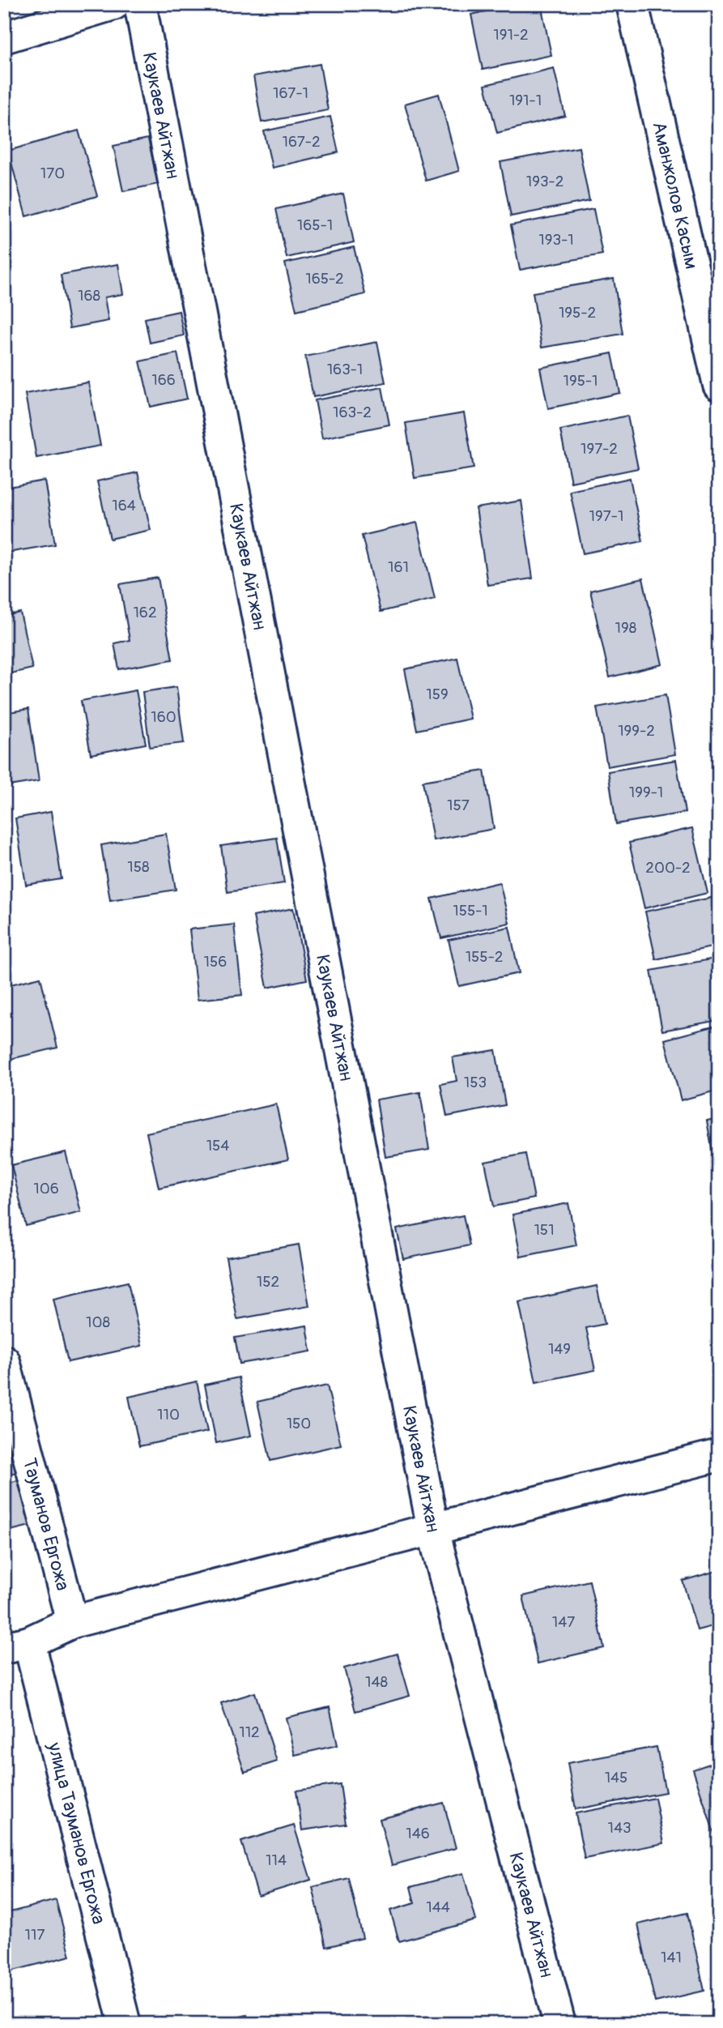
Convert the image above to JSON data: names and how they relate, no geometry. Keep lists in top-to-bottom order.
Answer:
{
  "streets": {
    "street": [
      "Каукаев Айтжан",
      "Аманжолов Касым",
      "Тауманов Ергожа",
      "улица Тауманов Ергожа"
    ]
  },
  "house_numbers": [
    "191-2",
    "167-1",
    "191-1",
    "167-2",
    "170",
    "193-2",
    "165-1",
    "193-1",
    "165-2",
    "168",
    "195-2",
    "163-1",
    "166",
    "195-1",
    "163-2",
    "197-2",
    "164",
    "197-1",
    "161",
    "162",
    "198",
    "159",
    "160",
    "199-2",
    "199-1",
    "157",
    "158",
    "200-2",
    "155-1",
    "155-2",
    "156",
    "153",
    "154",
    "106",
    "151",
    "152",
    "108",
    "149",
    "110",
    "150",
    "147",
    "148",
    "112",
    "145",
    "143",
    "146",
    "114",
    "144",
    "117",
    "141"
  ]
}
